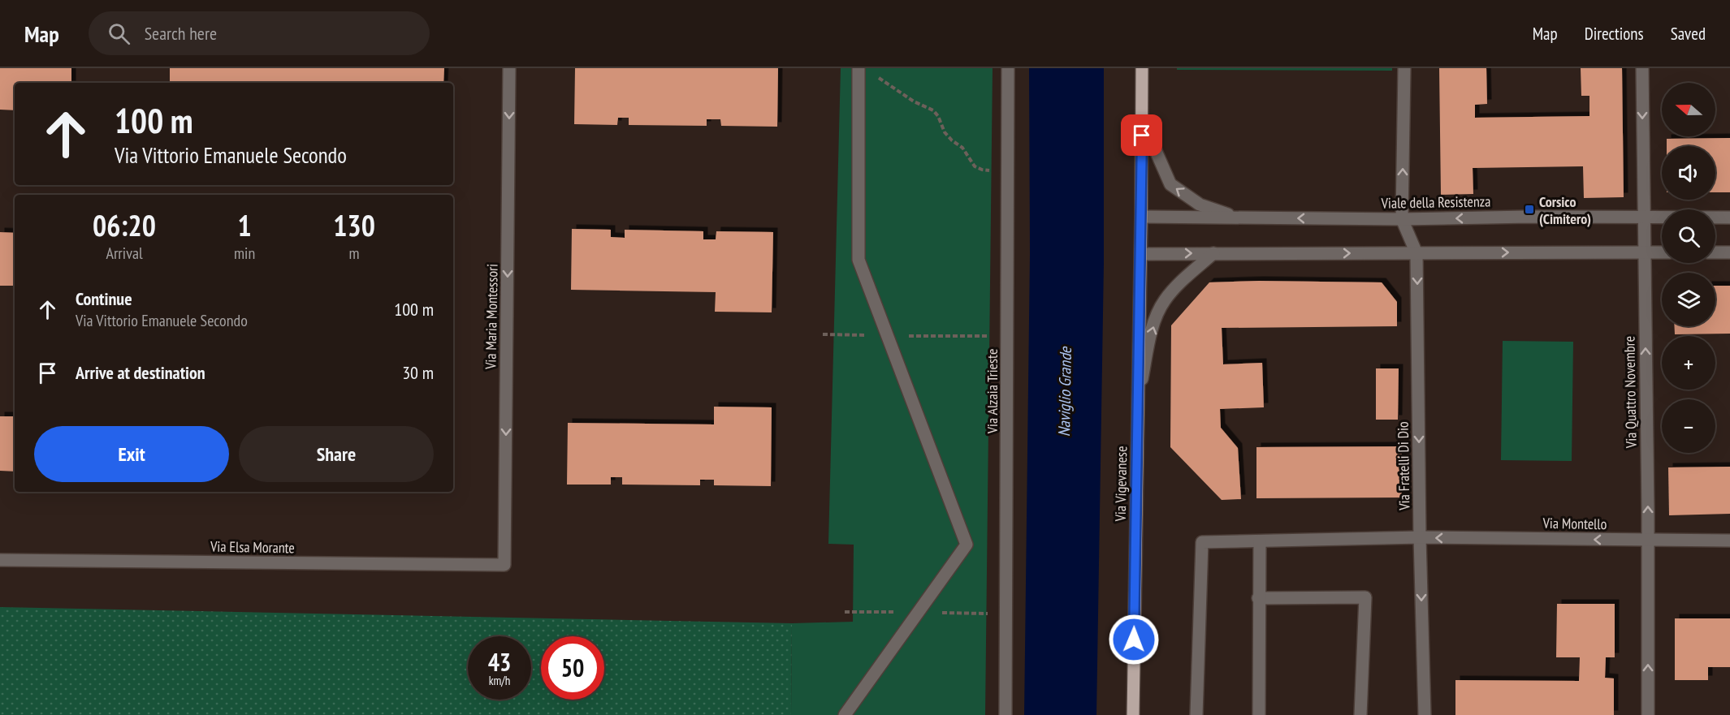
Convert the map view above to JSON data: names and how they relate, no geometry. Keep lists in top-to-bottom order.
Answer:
{
  "streets": {
    "main road": ["Via Vigevanese"],
    "street": [
      "Viale della Resistenza",
      "Via Maria Montessori",
      "Via Alzaia Trieste",
      "Via Quattro Novembre",
      "Via Fratelli Di Dio",
      "Via Montello",
      "Via Elsa Morante"
    ]
  },
  "crossings": [
    ["Viale della Resistenza", "Via Quattro Novembre"],
    ["Viale della Resistenza", "Via Fratelli Di Dio"],
    ["Viale della Resistenza", "Via Vigevanese"],
    ["Via Maria Montessori", "Via Elsa Morante"],
    ["Via Quattro Novembre", "Via Montello"],
    ["Via Fratelli Di Dio", "Via Montello"]
  ],
  "one_way": ["Via Maria Montessori", "Via Fratelli Di Dio"],
  "water": ["Naviglio Grande"],
  "places": {
    "transit": ["Corsico (Cimitero)"]
  },
  "north": "left",
  "page": {
    "header": "Map",
    "search": "Search here",
    "nav": ["Map", "Directions", "Saved"],
    "map_buttons": ["+", "−"],
    "turn": ["100 m", "Via Vittorio Emanuele Secondo"],
    "eta": [
      "06:20",
      "Arrival",
      "1",
      "min",
      "130",
      "m"
    ],
    "list": [
      {
        "name": "Continue",
        "note": "Via Vittorio Emanuele Secondo",
        "value": "100 m"
      },
      {
        "name": "Arrive at destination",
        "value": "30 m"
      }
    ],
    "buttons": ["Exit", "Share"],
    "speed": "43 km/h",
    "limit": "50"
  }
}
